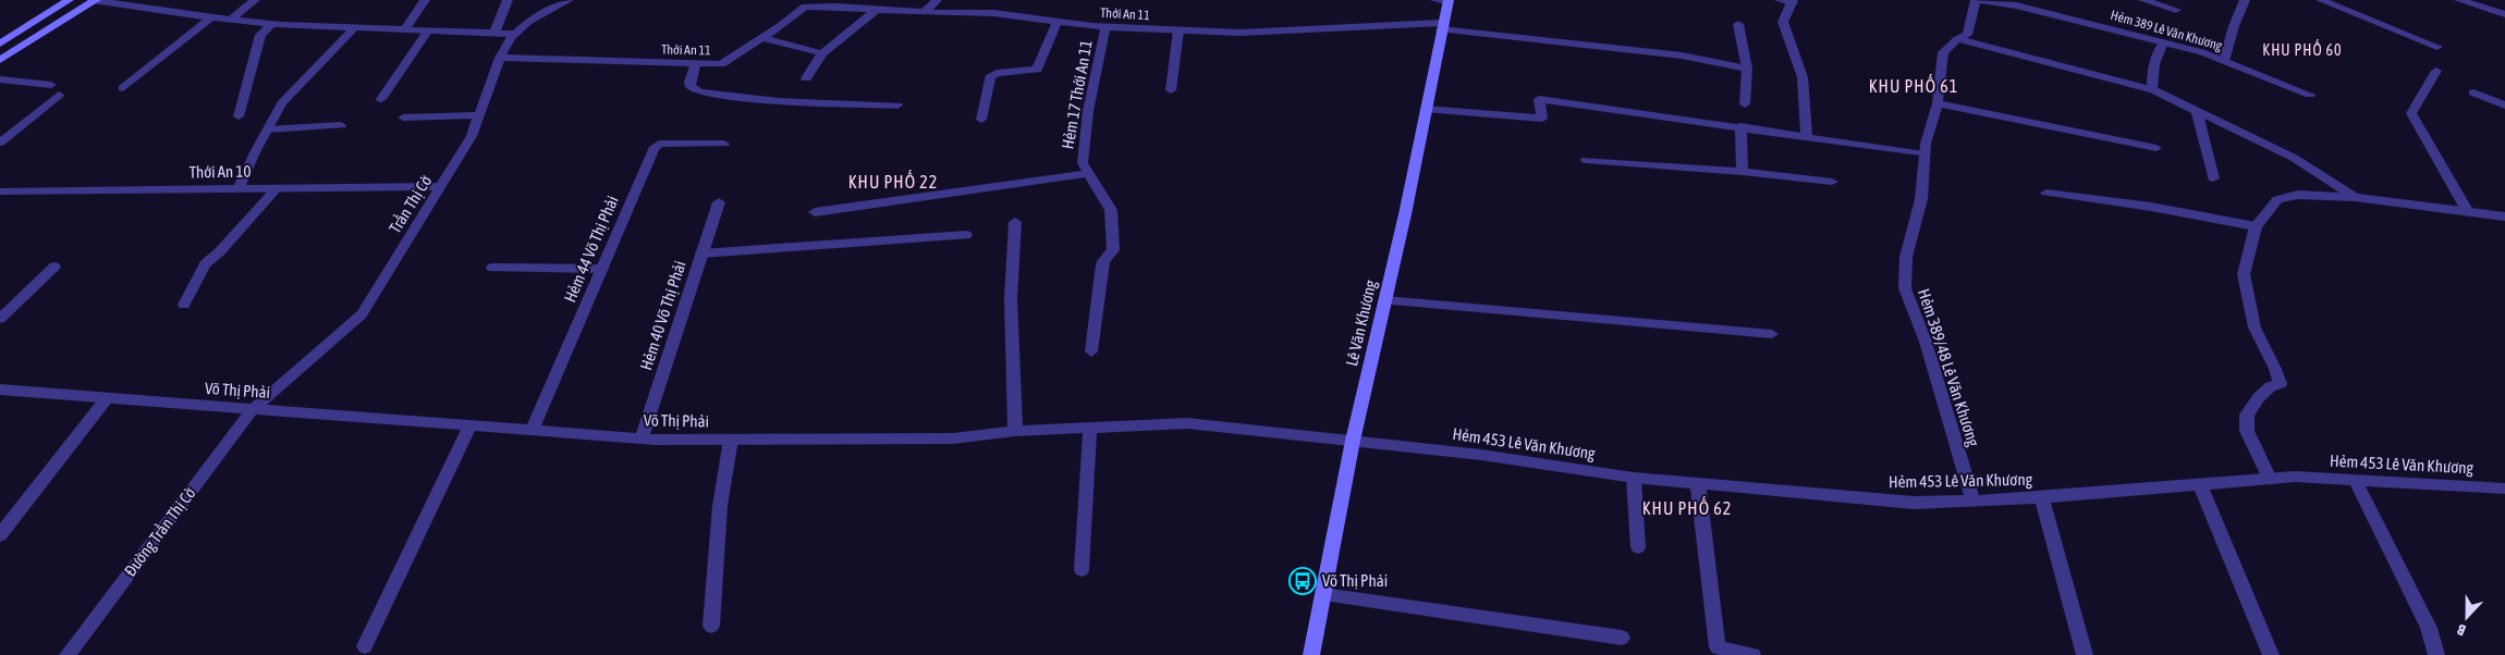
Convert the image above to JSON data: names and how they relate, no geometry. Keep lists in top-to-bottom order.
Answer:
{
  "streets": {
    "main road": ["Lê Văn Khương"],
    "street": [
      "Thới An 11",
      "Hẻm 389 Lê Văn Khương",
      "Hẻm 17 Thới An 11",
      "Thới An 10",
      "Trần Thị Cờ",
      "Hẻm 44 Võ Thị Phải",
      "Hẻm 40 Võ Thị Phải",
      "Hẻm 389/48 Lê Văn Khương",
      "Võ Thị Phải",
      "Hẻm 453 Lê Văn Khương",
      "Đường Trần Thị Cờ"
    ]
  },
  "crossings": [
    ["Thới An 11", "Hẻm 17 Thới An 11"],
    ["Thới An 11", "Trần Thị Cờ"],
    ["Thới An 11", "Lê Văn Khương"],
    ["Hẻm 389 Lê Văn Khương", "Hẻm 389/48 Lê Văn Khương"],
    ["Thới An 10", "Trần Thị Cờ"],
    ["Trần Thị Cờ", "Võ Thị Phải"],
    ["Trần Thị Cờ", "Đường Trần Thị Cờ"],
    ["Hẻm 44 Võ Thị Phải", "Võ Thị Phải"],
    ["Hẻm 40 Võ Thị Phải", "Võ Thị Phải"],
    ["Lê Văn Khương", "Võ Thị Phải"],
    ["Lê Văn Khương", "Hẻm 453 Lê Văn Khương"],
    ["Hẻm 389/48 Lê Văn Khương", "Hẻm 453 Lê Văn Khương"],
    ["Võ Thị Phải", "Hẻm 453 Lê Văn Khương"],
    ["Võ Thị Phải", "Đường Trần Thị Cờ"]
  ],
  "districts": [
    "KHU PHỐ 60",
    "KHU PHỐ 61",
    "KHU PHỐ 22",
    "KHU PHỐ 62"
  ],
  "places": {
    "bus stop": ["Võ Thị Phải"]
  },
  "north": "bottom"
}
